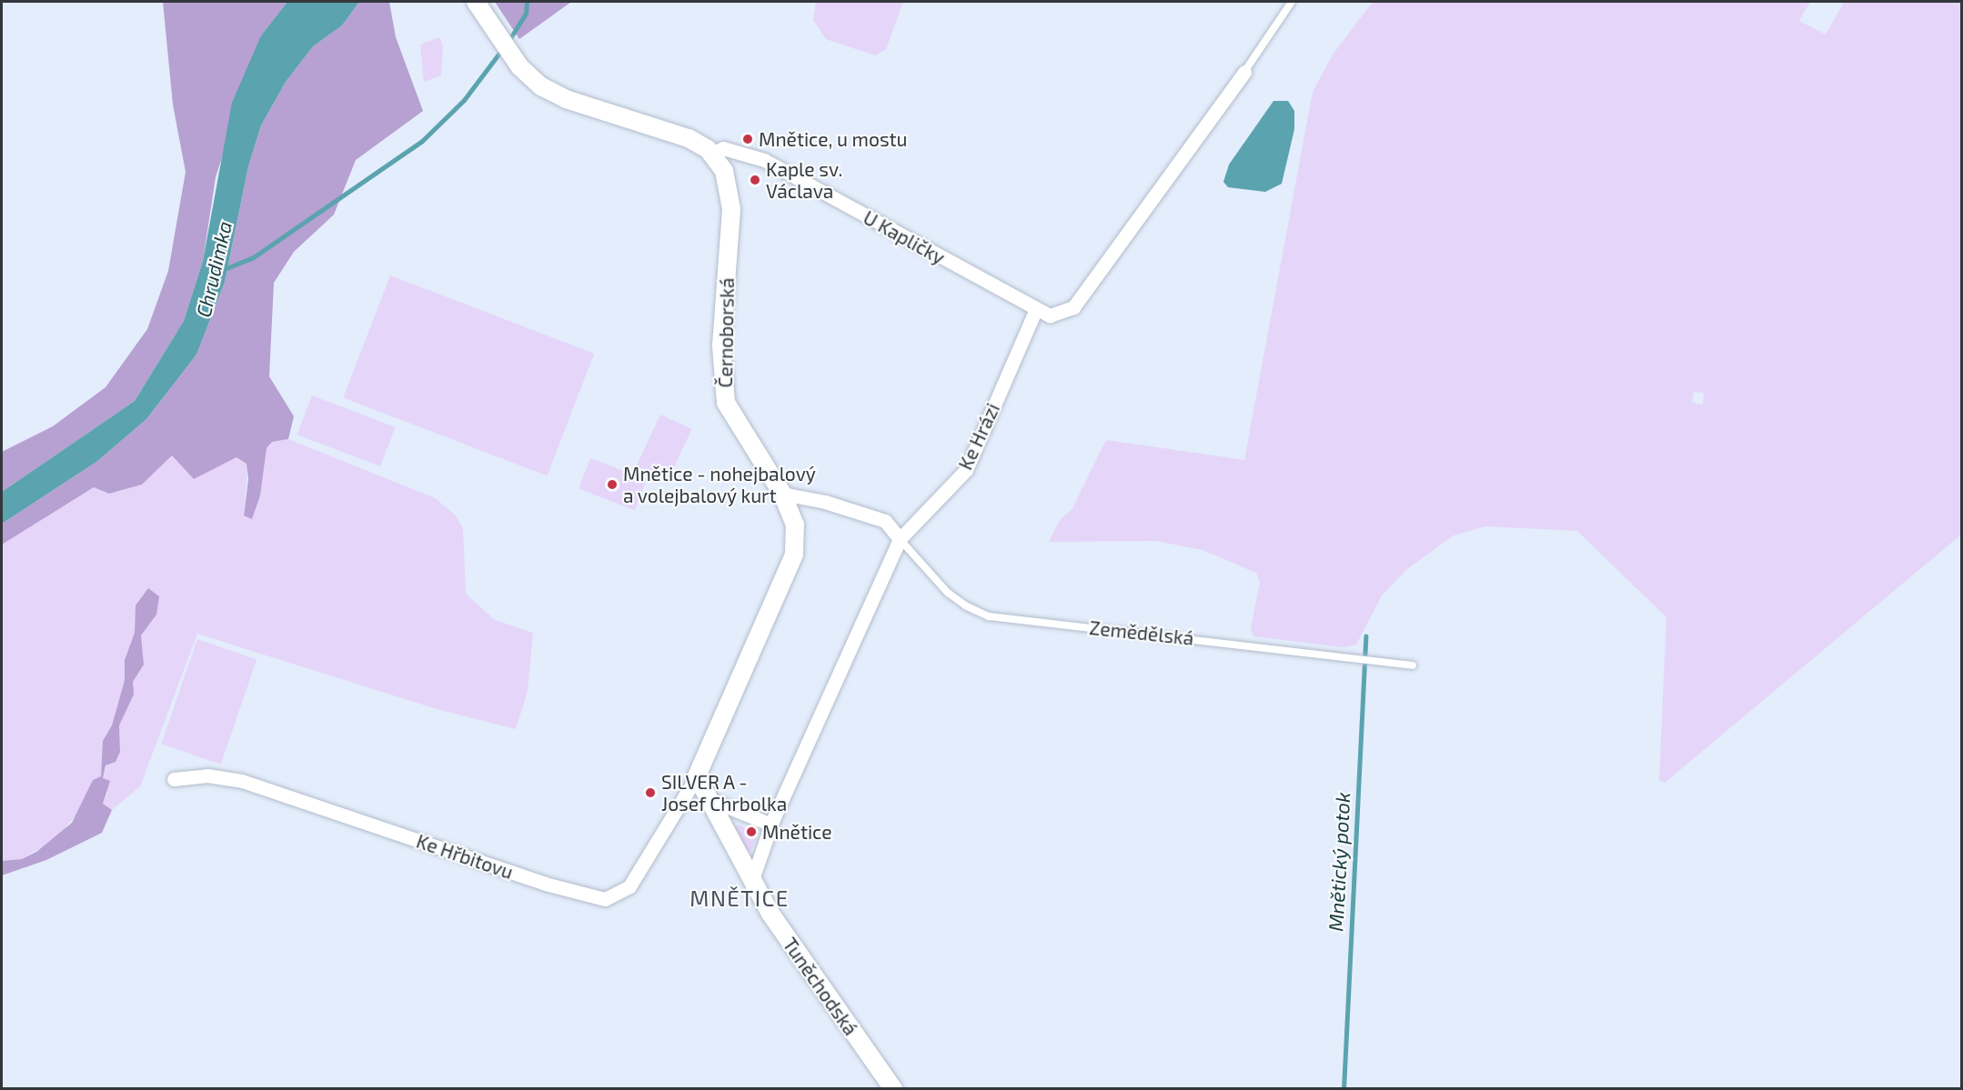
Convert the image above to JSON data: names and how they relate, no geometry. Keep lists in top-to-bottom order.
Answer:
{
  "streets": {
    "street": [
      "U Kapličky",
      "Černoborská",
      "Ke Hrázi",
      "Ke Hřbitovu",
      "Tuněchodská"
    ],
    "lane": ["Zemědělská"]
  },
  "crossings": [
    ["U Kapličky", "Černoborská"],
    ["U Kapličky", "Ke Hrázi"],
    ["Černoborská", "Ke Hřbitovu"],
    ["Ke Hrázi", "Zemědělská"],
    ["Ke Hrázi", "Tuněchodská"]
  ],
  "districts": ["MNĚTICE"],
  "water": ["Chrudimka", "Mnětický potok"],
  "places": [
    "Mnětice, u mostu",
    "Kaple sv. Václava",
    "Mnětice - nohejbalový a volejbalový kurt",
    "SILVER A - Josef Chrbolka",
    "Mnětice"
  ]
}
